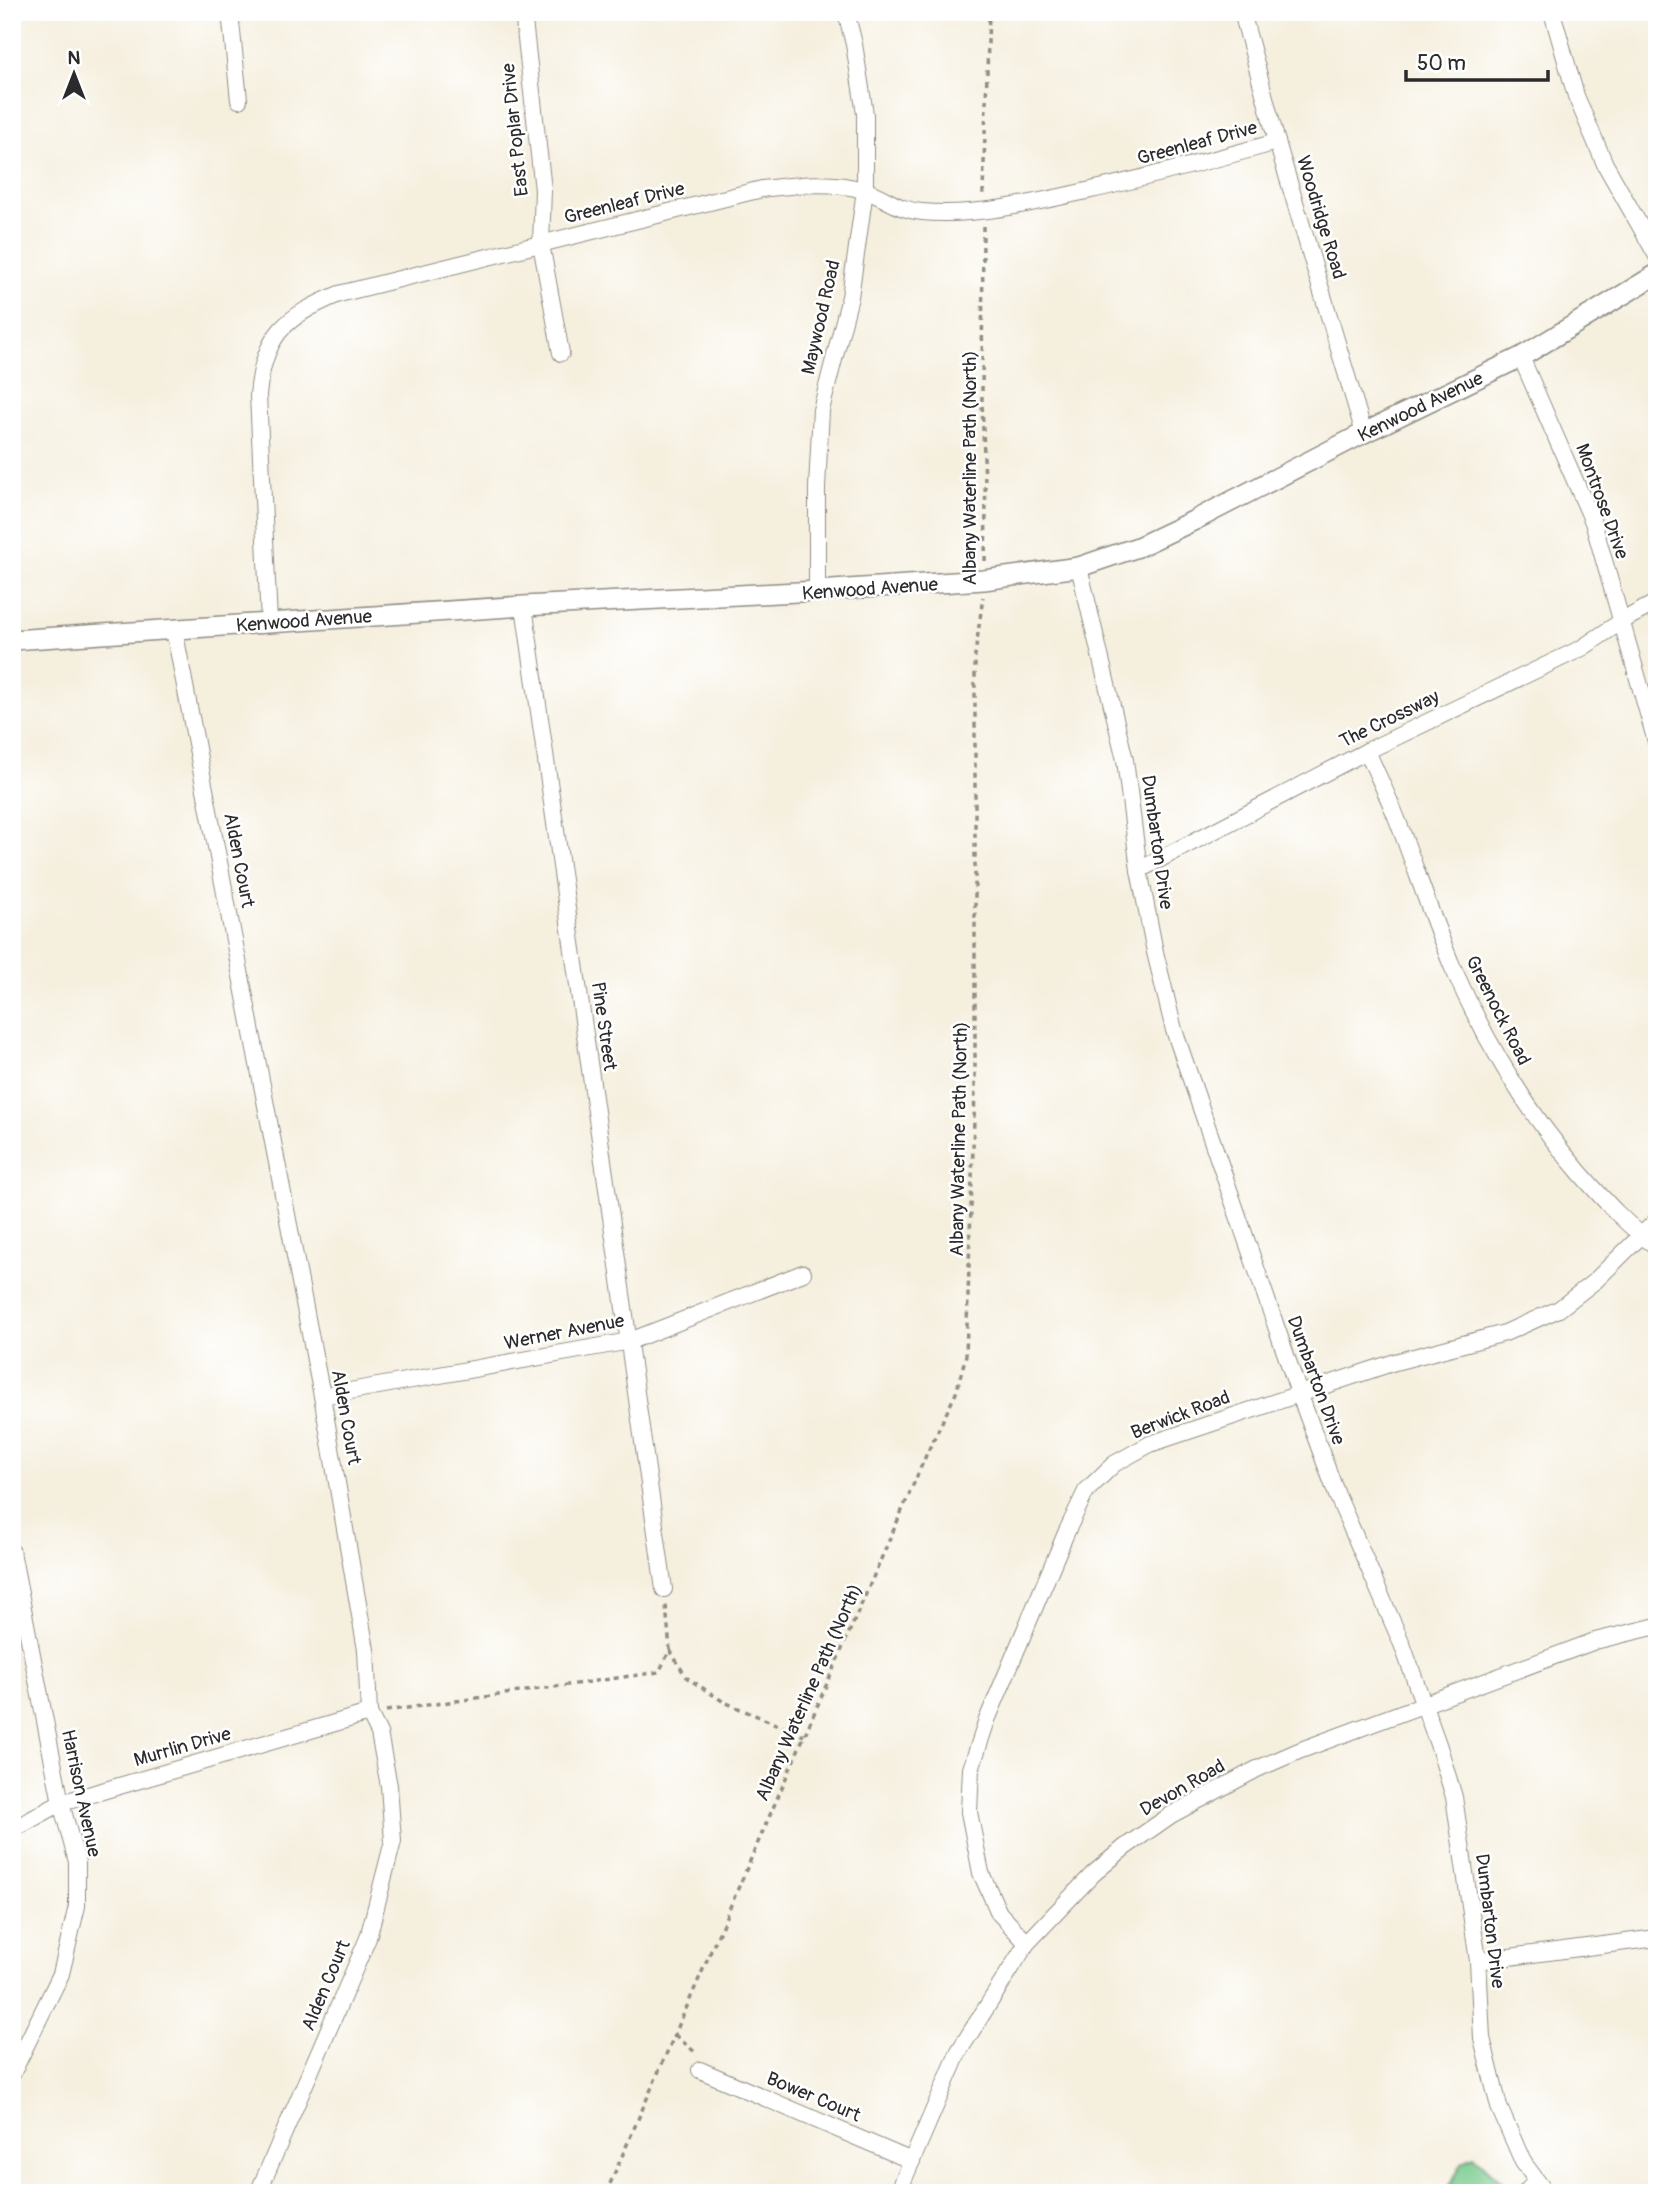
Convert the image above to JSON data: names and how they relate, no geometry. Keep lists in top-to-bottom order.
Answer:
{
  "streets": {
    "street": [
      "East Poplar Drive",
      "Greenleaf Drive",
      "Woodridge Road",
      "Maywood Road",
      "Kenwood Avenue",
      "Montrose Drive",
      "The Crossway",
      "Dumbarton Drive",
      "Alden Court",
      "Greenock Road",
      "Pine Street",
      "Werner Avenue",
      "Berwick Road",
      "Murrlin Drive",
      "Devon Road",
      "Harrison Avenue",
      "Bower Court"
    ],
    "path": ["Albany Waterline Path (North)"]
  },
  "crossings": [
    ["East Poplar Drive", "Greenleaf Drive"],
    ["Greenleaf Drive", "Woodridge Road"],
    ["Greenleaf Drive", "Maywood Road"],
    ["Greenleaf Drive", "Kenwood Avenue"],
    ["Greenleaf Drive", "Albany Waterline Path (North)"],
    ["Woodridge Road", "Kenwood Avenue"],
    ["Maywood Road", "Kenwood Avenue"],
    ["Kenwood Avenue", "Albany Waterline Path (North)"],
    ["Kenwood Avenue", "Montrose Drive"],
    ["Kenwood Avenue", "Dumbarton Drive"],
    ["Kenwood Avenue", "Alden Court"],
    ["Kenwood Avenue", "Pine Street"],
    ["Montrose Drive", "The Crossway"],
    ["The Crossway", "Dumbarton Drive"],
    ["The Crossway", "Greenock Road"],
    ["Dumbarton Drive", "Berwick Road"],
    ["Dumbarton Drive", "Devon Road"],
    ["Alden Court", "Werner Avenue"],
    ["Alden Court", "Murrlin Drive"],
    ["Greenock Road", "Berwick Road"],
    ["Pine Street", "Werner Avenue"],
    ["Berwick Road", "Devon Road"],
    ["Murrlin Drive", "Harrison Avenue"],
    ["Devon Road", "Bower Court"]
  ],
  "scale_bar": "50 m",
  "north": "top"
}
